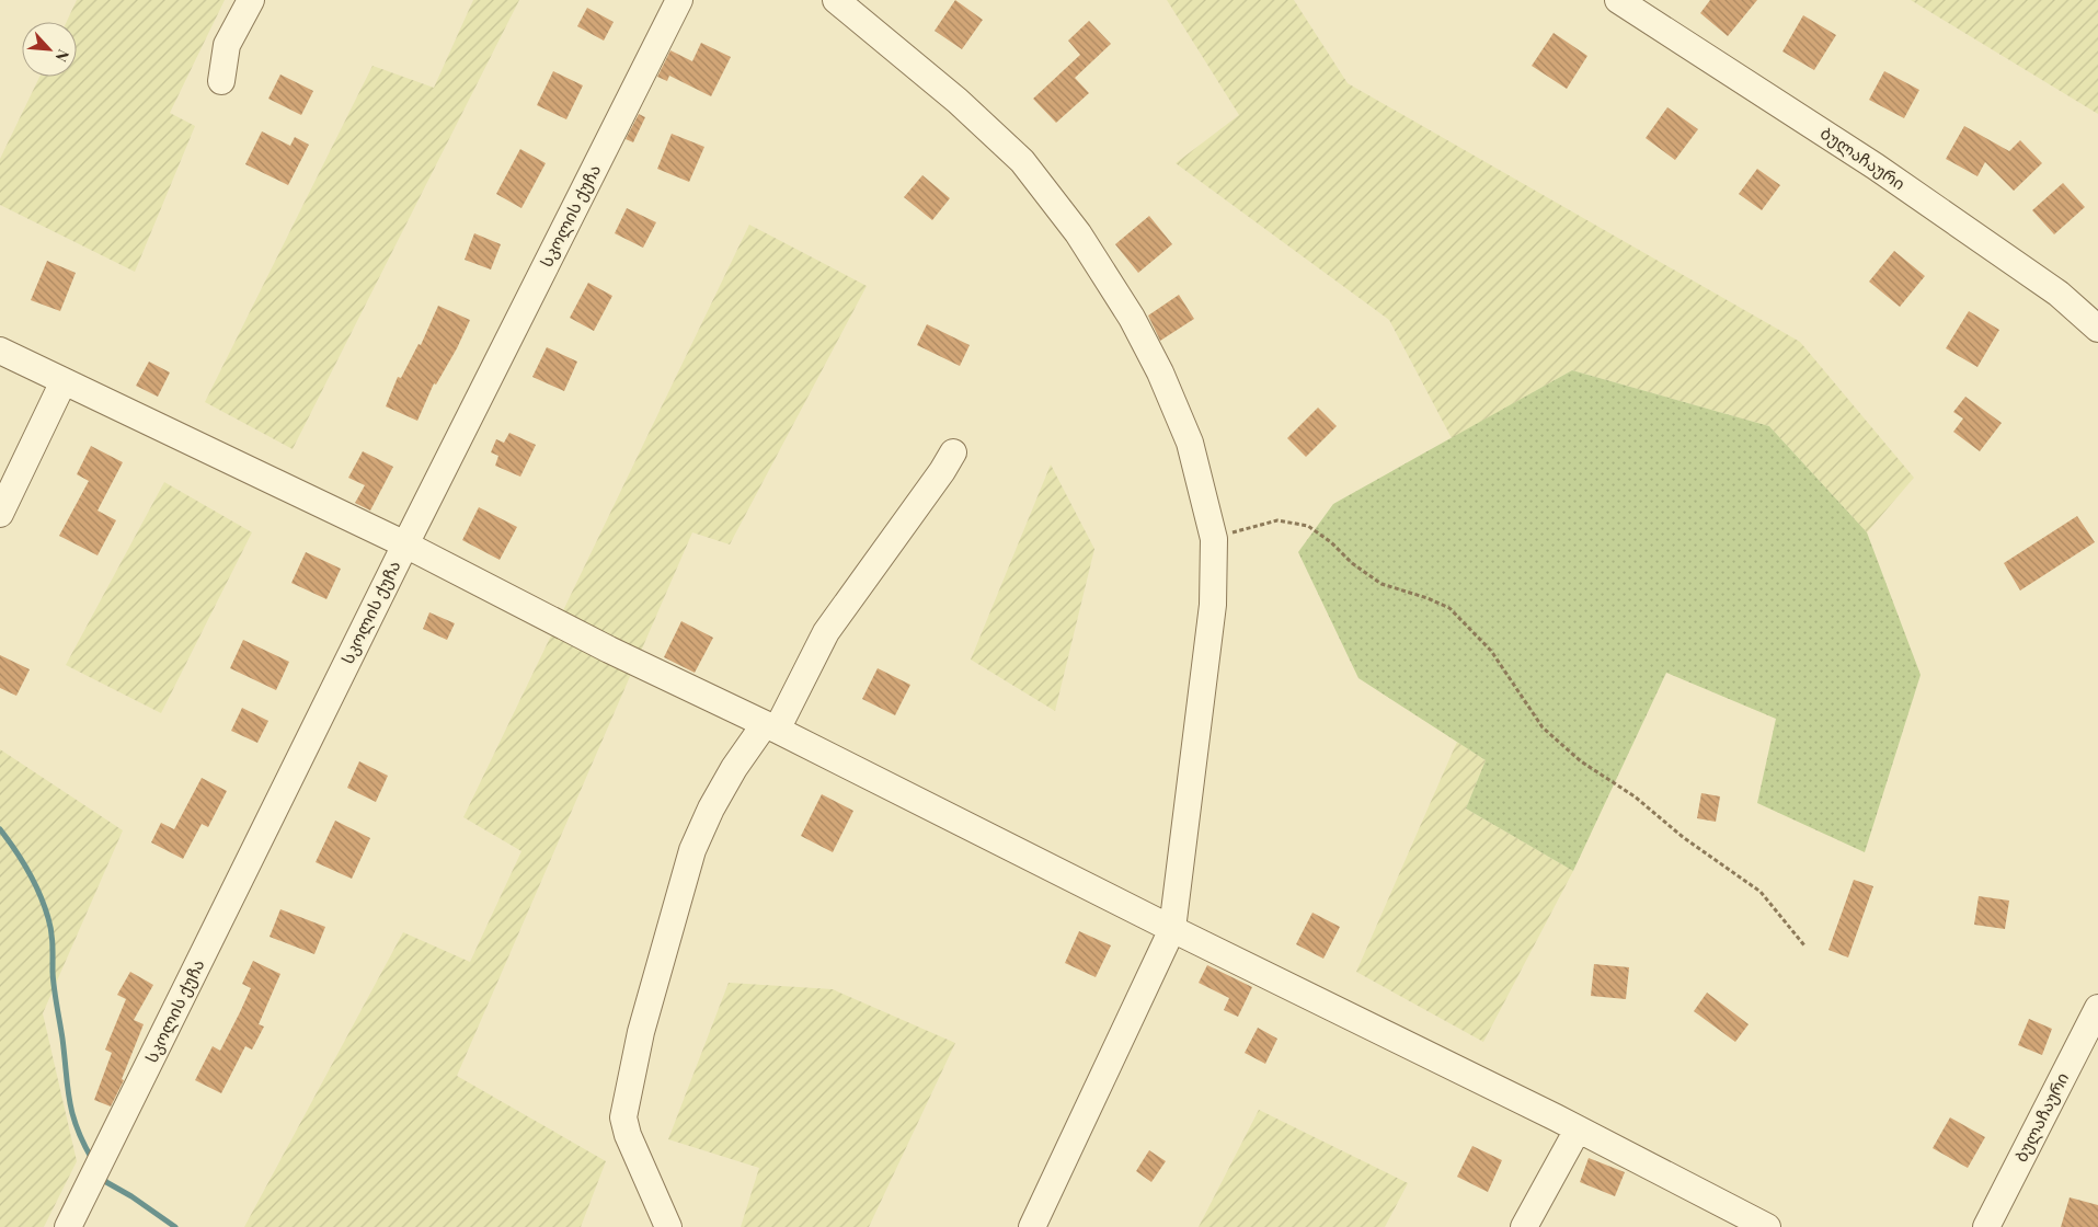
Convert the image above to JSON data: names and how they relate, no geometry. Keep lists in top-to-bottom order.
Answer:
{
  "streets": {
    "street": ["ბულაჩაური", "სკოლის ქუჩა"]
  },
  "north": "bottom right"
}
